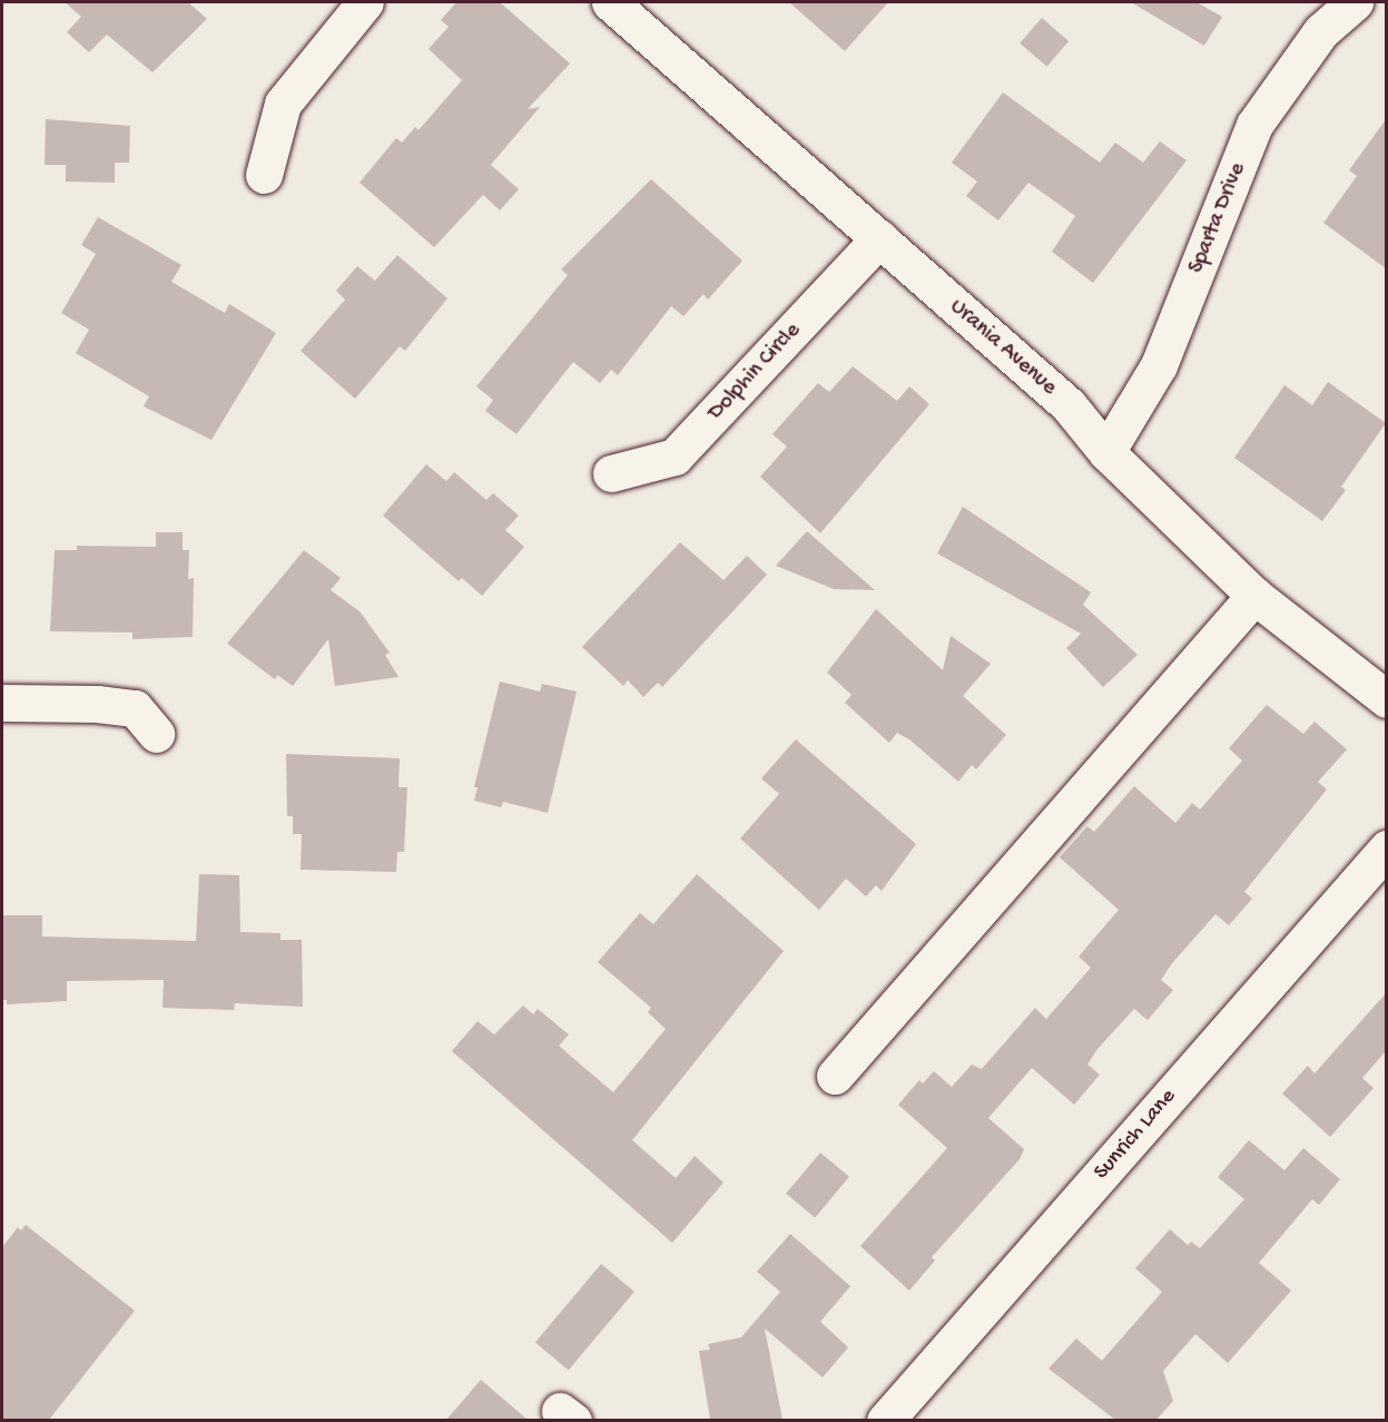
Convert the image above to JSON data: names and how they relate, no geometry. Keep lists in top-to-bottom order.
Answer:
{
  "streets": {
    "street": [
      "Sparta Drive",
      "Urania Avenue",
      "Dolphin Circle",
      "Sunrich Lane"
    ]
  },
  "crossings": [
    ["Sparta Drive", "Urania Avenue"],
    ["Urania Avenue", "Dolphin Circle"]
  ]
}
